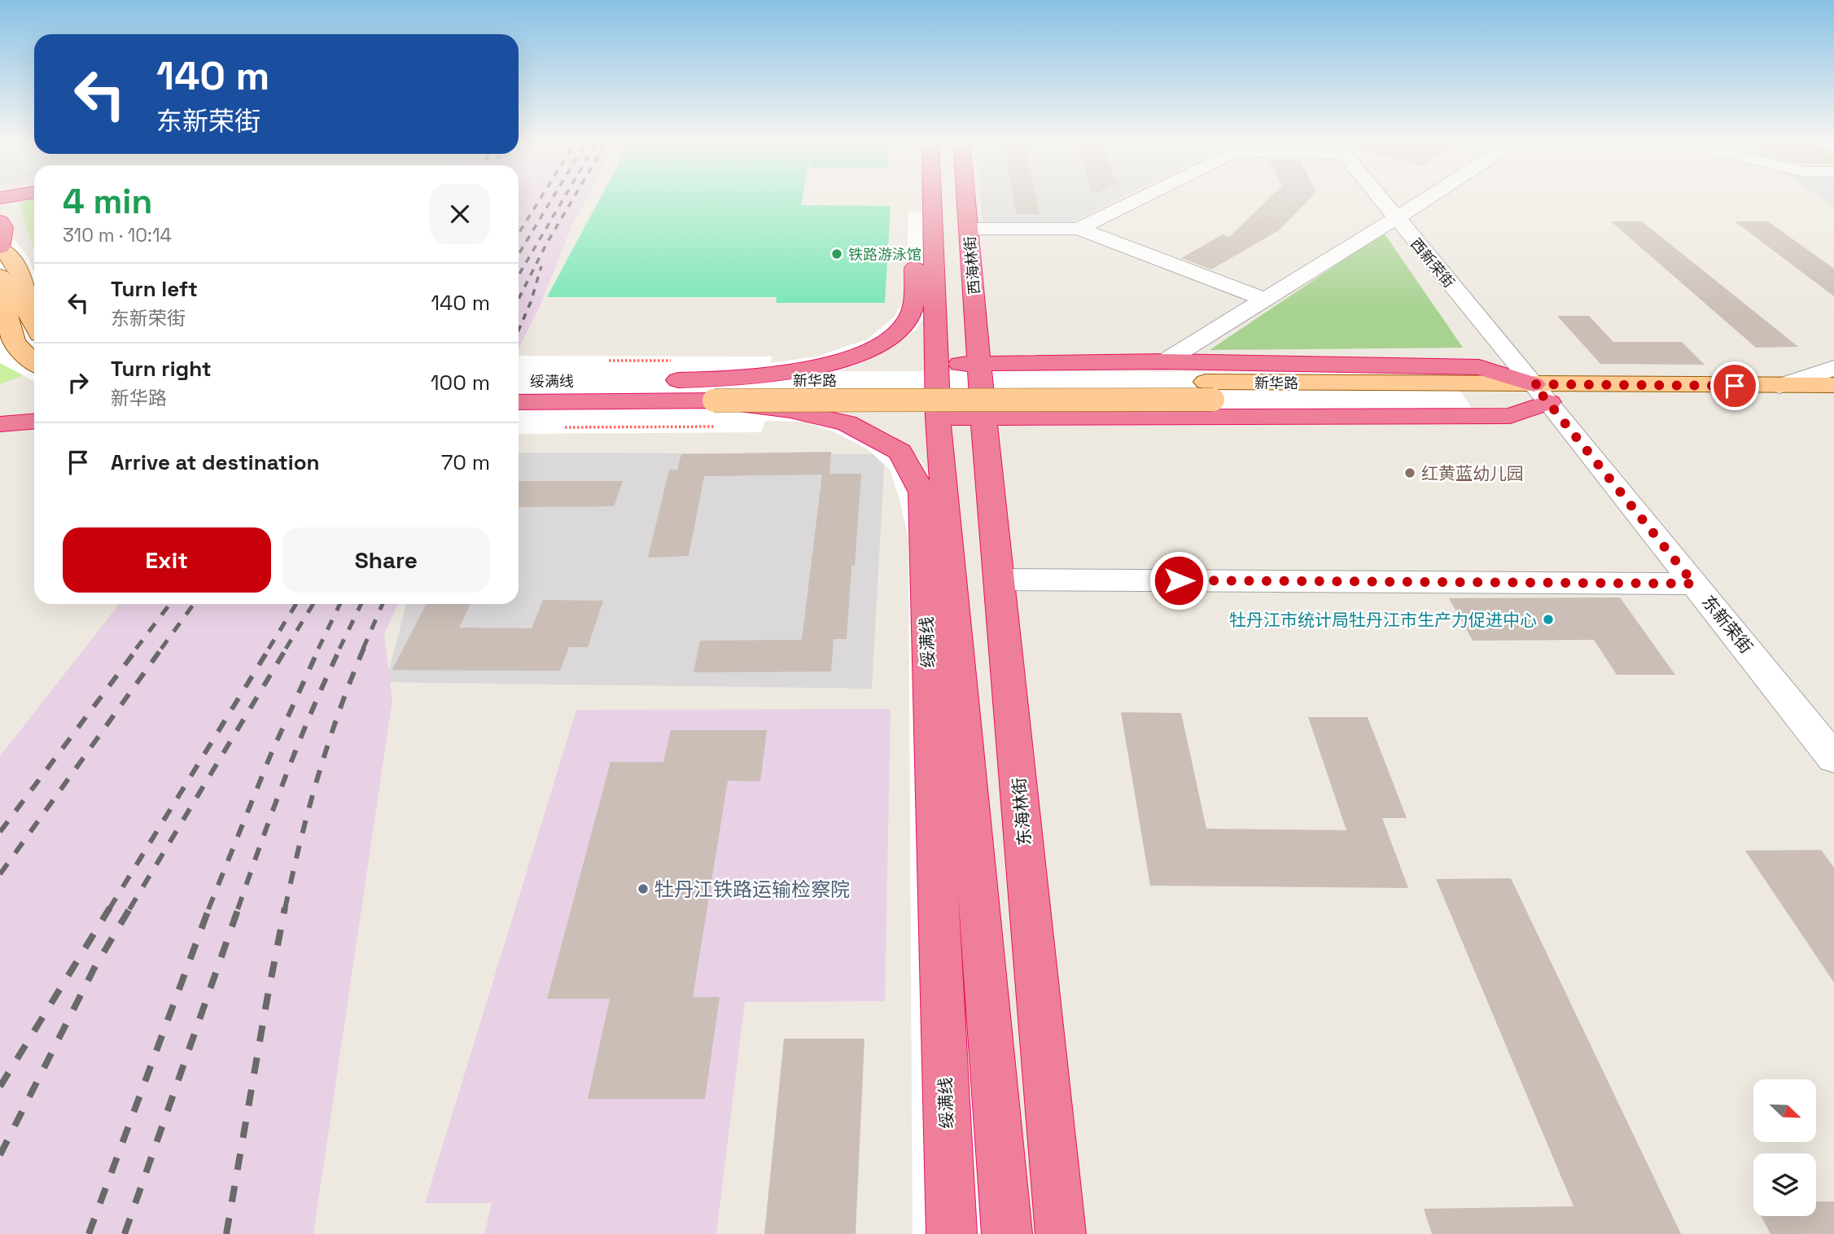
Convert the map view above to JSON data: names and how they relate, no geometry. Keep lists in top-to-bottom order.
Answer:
{
  "streets": {
    "highway": ["西海林街", "绥满线", "东海林街"],
    "main road": ["新华路"],
    "street": ["西新荣街", "东新荣街"]
  },
  "crossings": [
    ["西新荣街", "新华路"],
    ["西新荣街", "东新荣街"],
    ["西海林街", "东海林街"],
    ["新华路", "绥满线"],
    ["新华路", "东新荣街"]
  ],
  "places": [
    "铁路游泳馆",
    "红黄蓝幼儿园",
    "牡丹江市统计局牡丹江市生产力促进中心",
    "牡丹江铁路运输检察院"
  ],
  "north": "bottom right",
  "page": {
    "turn": ["140 m", "东新荣街"],
    "heading": ["4 min", "310 m · 10:14"],
    "list": [
      {
        "name": "Turn left",
        "note": "东新荣街",
        "value": "140 m"
      },
      {
        "name": "Turn right",
        "note": "新华路",
        "value": "100 m"
      },
      {
        "name": "Arrive at destination",
        "value": "70 m"
      }
    ],
    "buttons": ["Exit", "Share"]
  }
}
